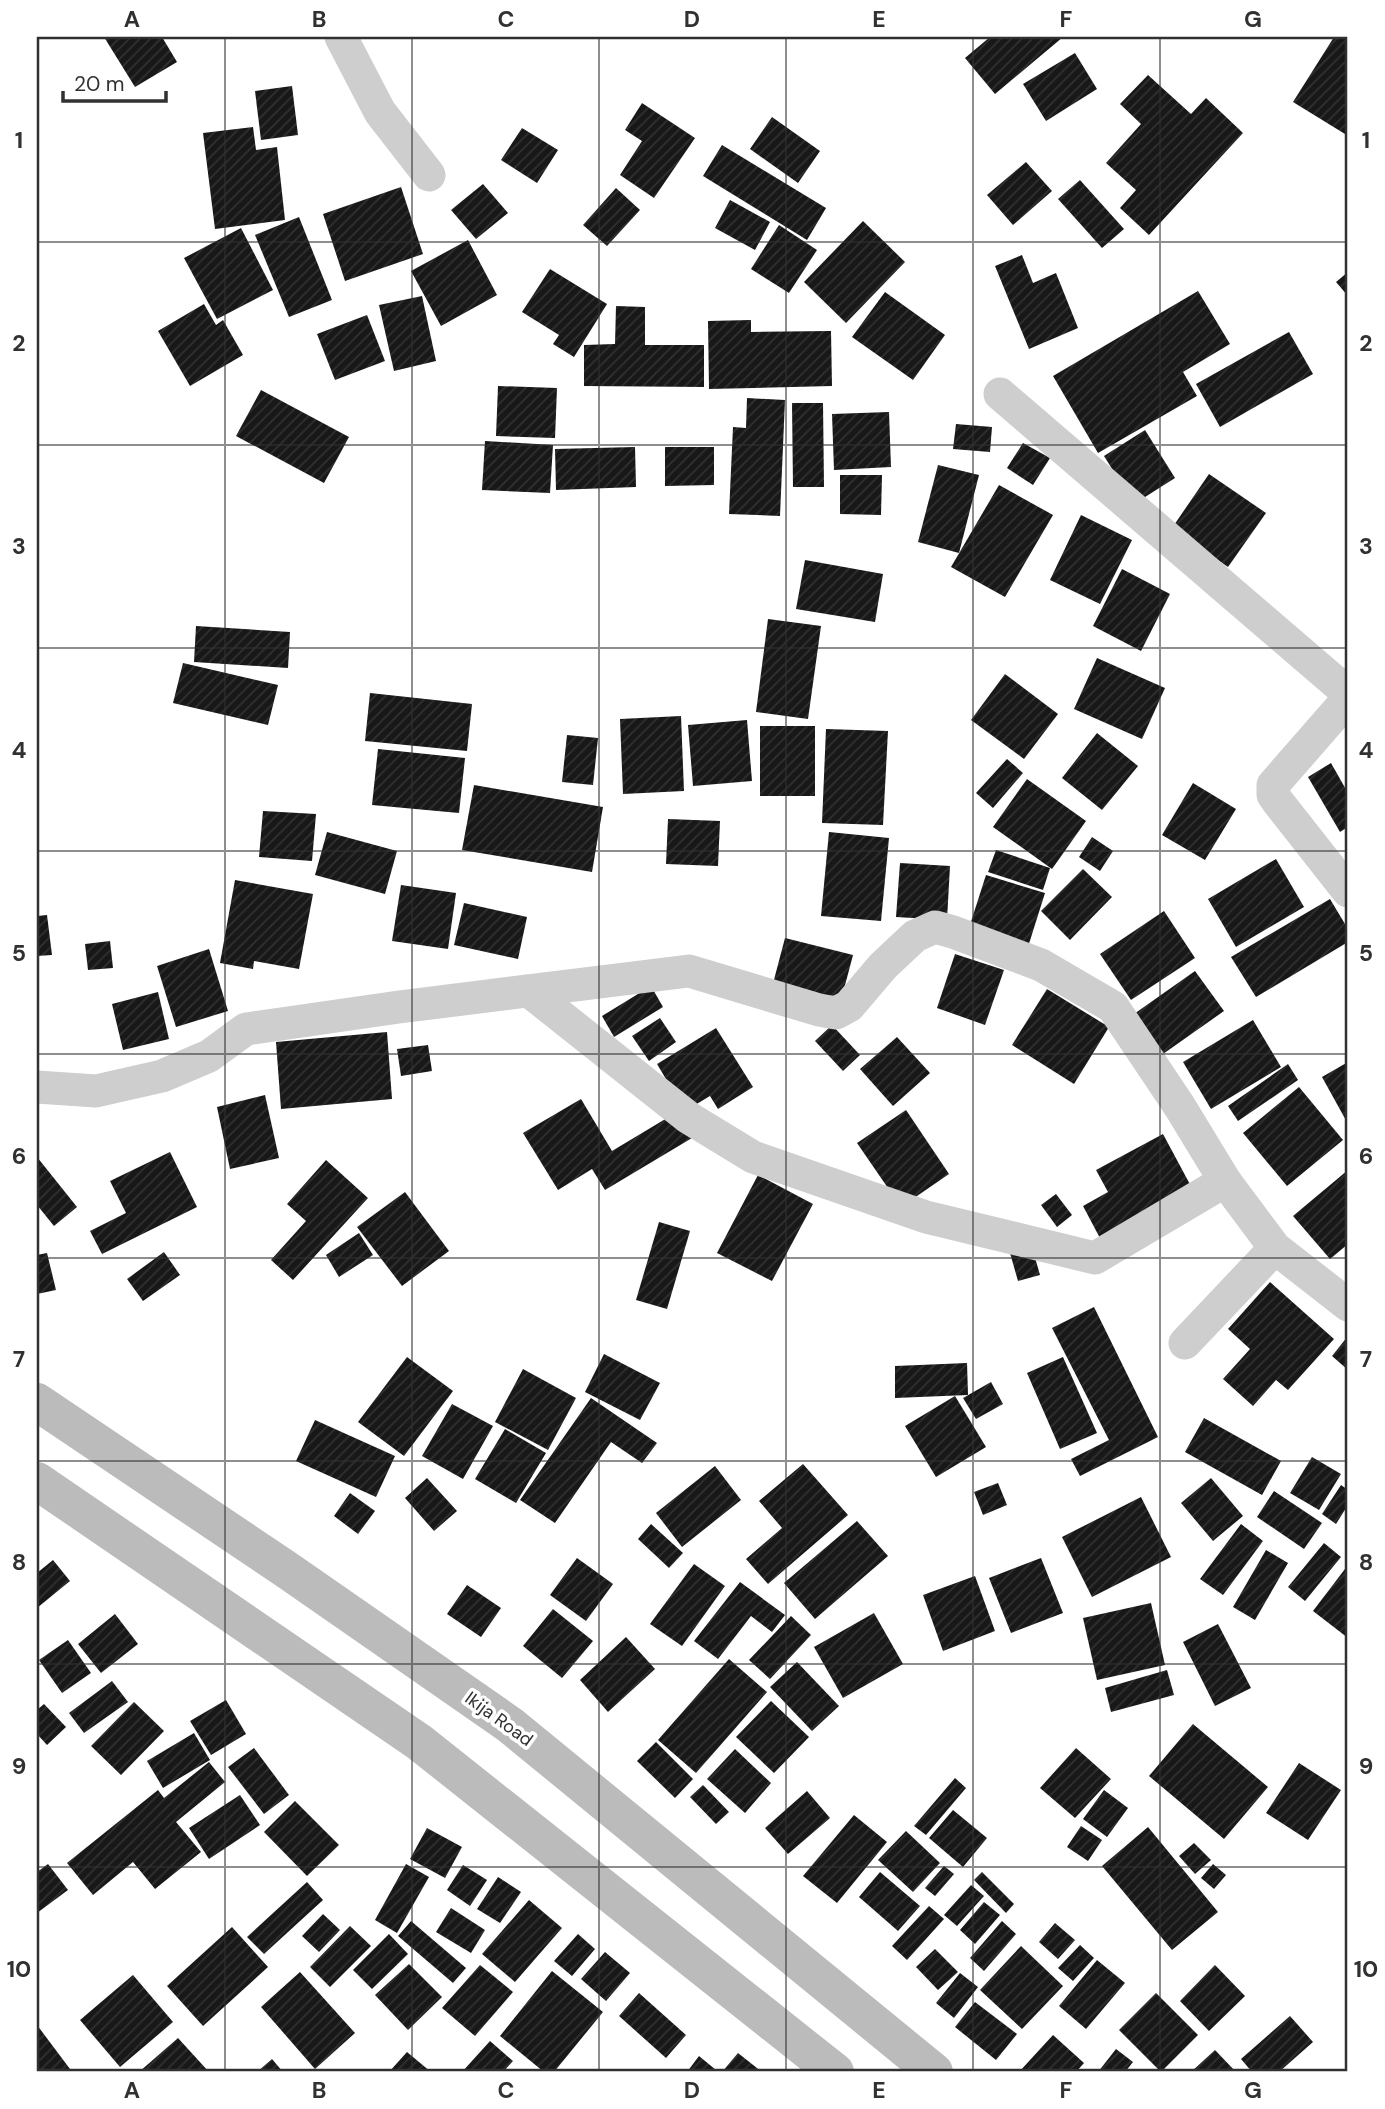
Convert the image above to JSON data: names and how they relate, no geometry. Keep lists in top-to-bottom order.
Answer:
{
  "streets": {
    "street": ["Ikija Road"]
  },
  "scale_bar": "20 m",
  "grid": {
    "columns": [
      "A",
      "B",
      "C",
      "D",
      "E",
      "F",
      "G"
    ],
    "rows": [
      "1",
      "2",
      "3",
      "4",
      "5",
      "6",
      "7",
      "8",
      "9",
      "10"
    ]
  }
}
